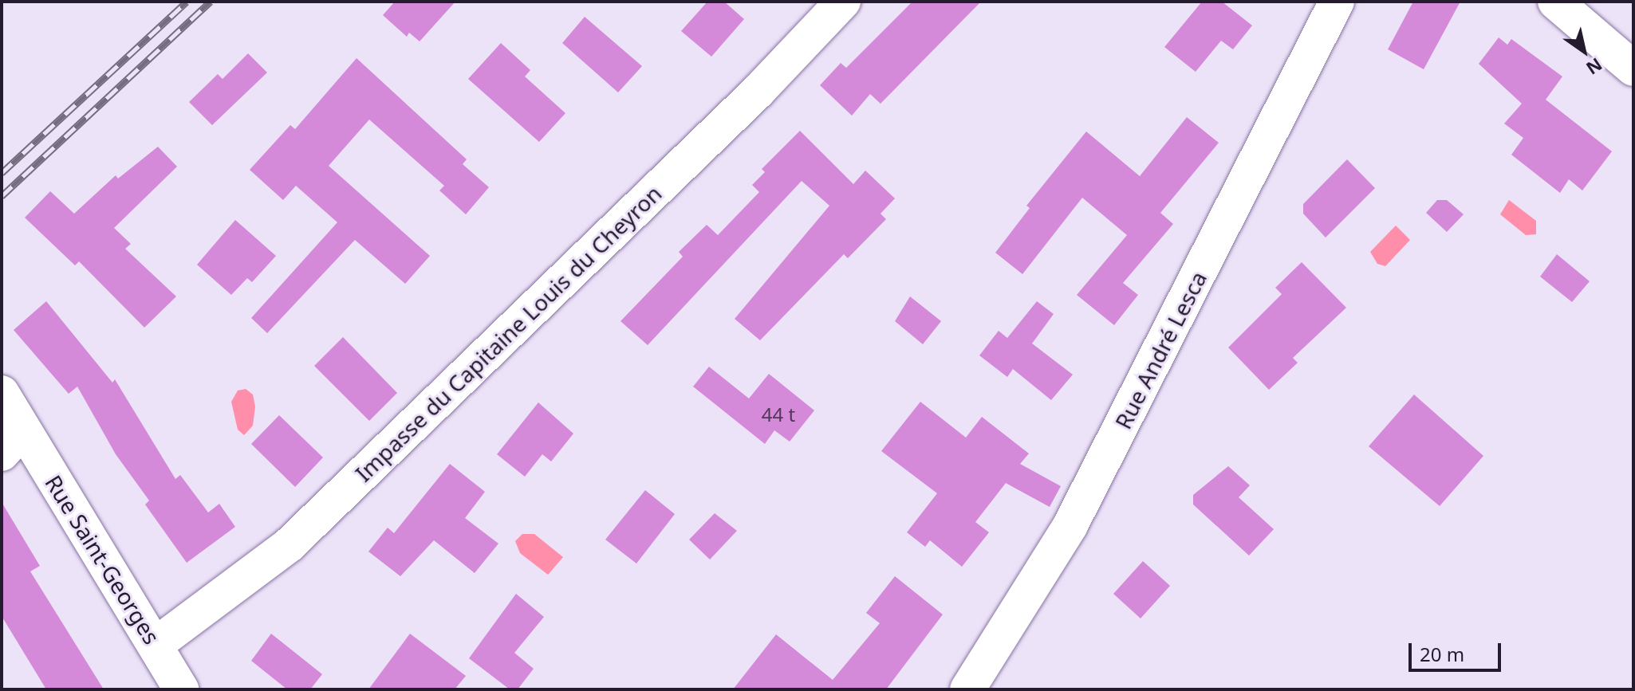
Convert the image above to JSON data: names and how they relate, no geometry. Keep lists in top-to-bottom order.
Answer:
{
  "streets": {
    "street": ["Impasse du Capitaine Louis du Cheyron", "Rue André Lesca", "Rue Saint-Georges"]
  },
  "crossings": [
    ["Impasse du Capitaine Louis du Cheyron", "Rue Saint-Georges"]
  ],
  "house_numbers": ["44 t"],
  "scale_bar": "20 m",
  "north": "bottom right"
}
